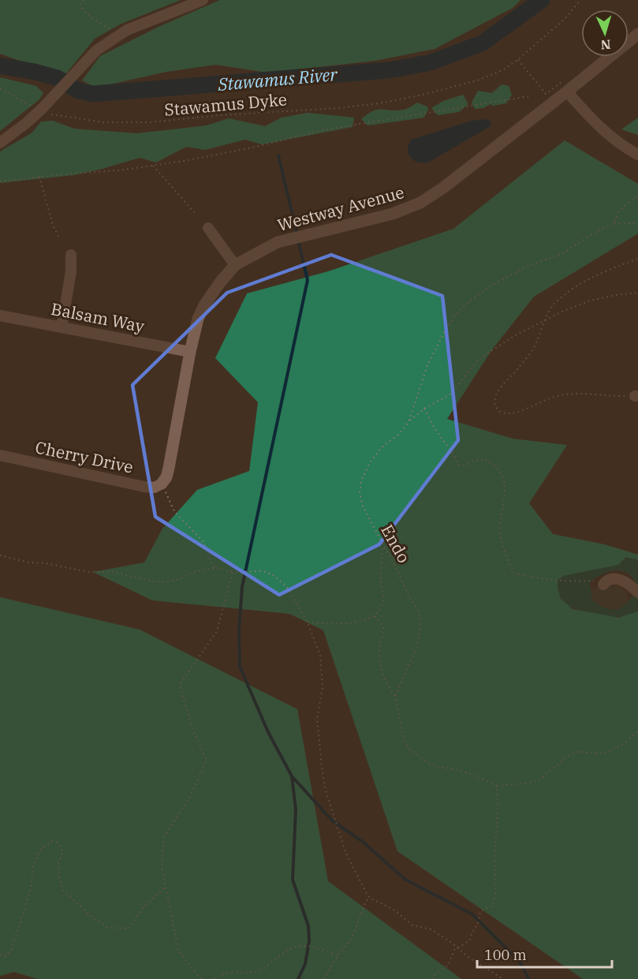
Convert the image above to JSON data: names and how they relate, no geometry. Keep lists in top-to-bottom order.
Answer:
{
  "streets": {
    "street": ["Westway Avenue", "Balsam Way", "Cherry Drive"],
    "path": ["Stawamus Dyke", "Endo"]
  },
  "crossings": [
    ["Westway Avenue", "Balsam Way"],
    ["Westway Avenue", "Cherry Drive"]
  ],
  "water": ["Stawamus River"],
  "scale_bar": "100 m",
  "north": "bottom"
}
